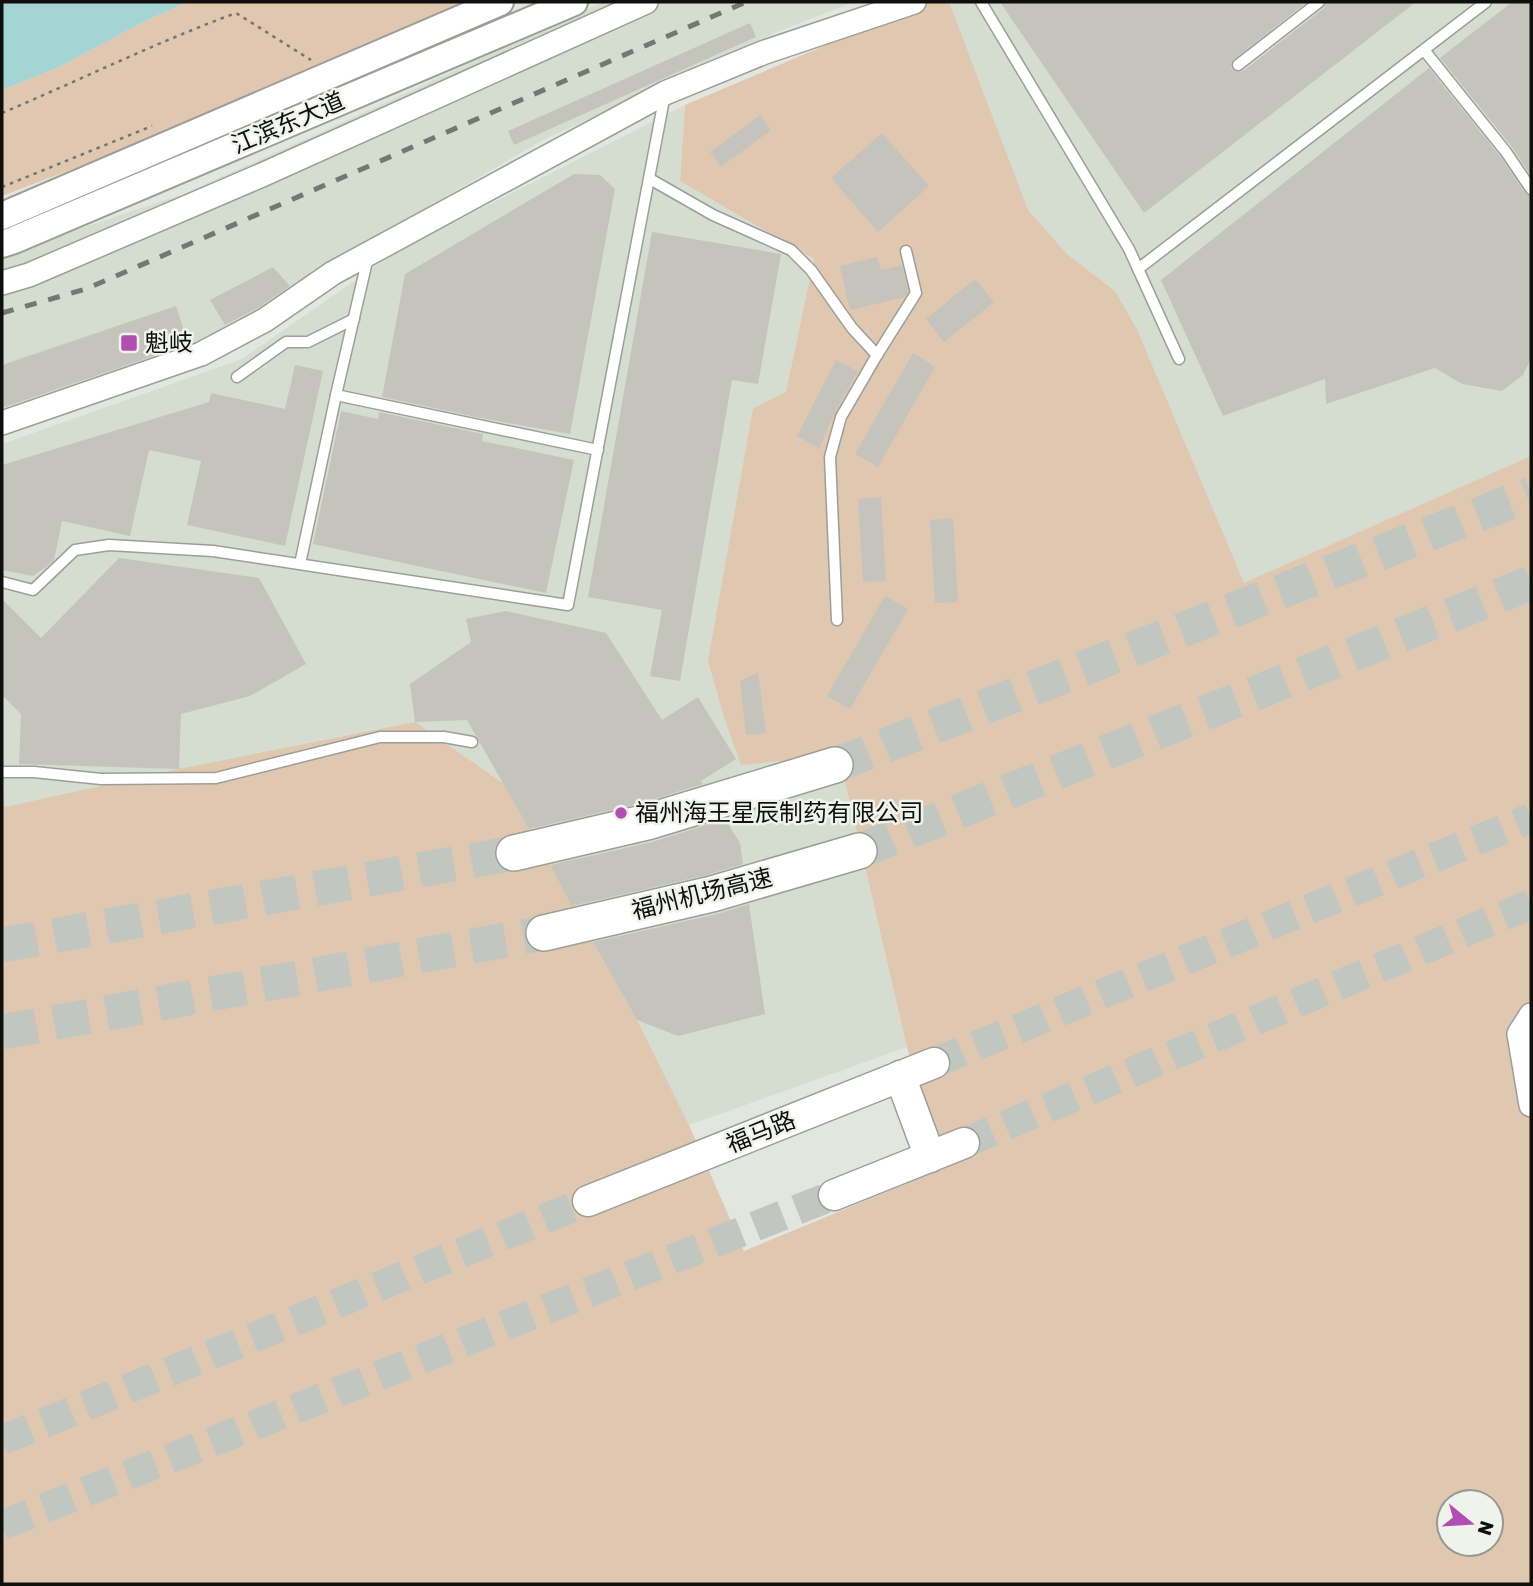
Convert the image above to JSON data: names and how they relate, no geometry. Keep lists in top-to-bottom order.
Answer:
{
  "streets": {
    "highway": ["福州机场高速"],
    "main road": ["江滨东大道", "福马路"]
  },
  "places": {
    "transit": ["魁岐"],
    "other": ["福州海王星辰制药有限公司"]
  },
  "north": "right"
}
